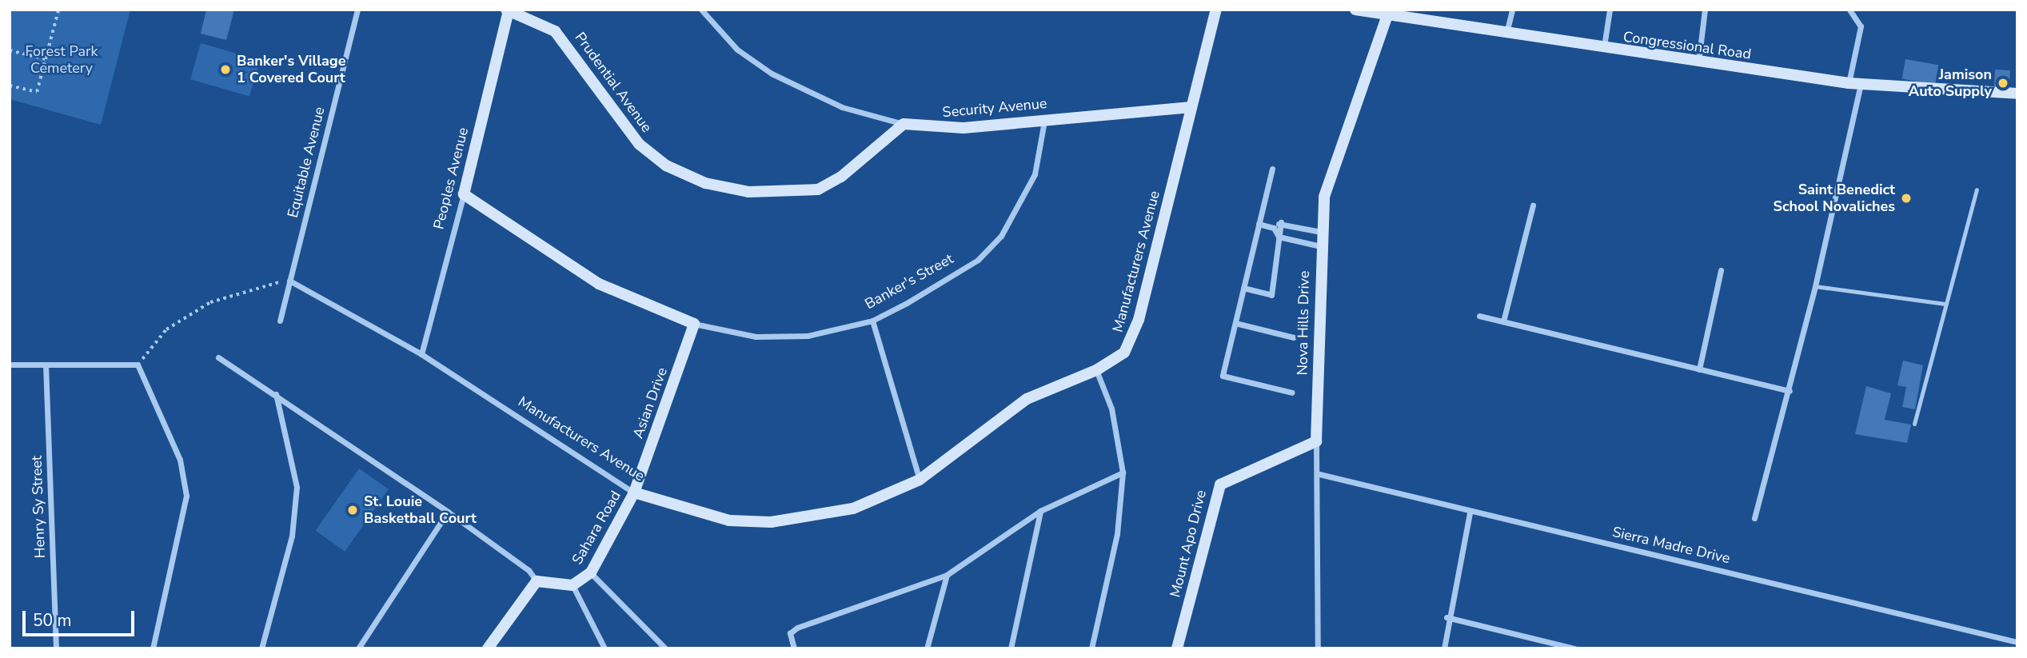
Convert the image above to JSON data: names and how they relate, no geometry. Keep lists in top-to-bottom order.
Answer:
{
  "streets": {
    "street": [
      "Congressional Road",
      "Prudential Avenue",
      "Security Avenue",
      "Equitable Avenue",
      "Peoples Avenue",
      "Manufacturers Avenue",
      "Banker's Street",
      "Nova Hills Drive",
      "Asian Drive",
      "Henry Sy Street",
      "Sahara Road",
      "Mount Apo Drive",
      "Sierra Madre Drive"
    ]
  },
  "crossings": [
    ["Congressional Road", "Nova Hills Drive"],
    ["Prudential Avenue", "Security Avenue"],
    ["Prudential Avenue", "Peoples Avenue"],
    ["Security Avenue", "Manufacturers Avenue"],
    ["Security Avenue", "Banker's Street"],
    ["Equitable Avenue", "Manufacturers Avenue"],
    ["Peoples Avenue", "Manufacturers Avenue"],
    ["Peoples Avenue", "Banker's Street"],
    ["Manufacturers Avenue", "Asian Drive"],
    ["Manufacturers Avenue", "Sahara Road"],
    ["Banker's Street", "Asian Drive"],
    ["Nova Hills Drive", "Mount Apo Drive"],
    ["Nova Hills Drive", "Sierra Madre Drive"],
    ["Asian Drive", "Sahara Road"]
  ],
  "parks": ["Forest Park Cemetery"],
  "places": [
    "Banker's Village 1 Covered Court",
    "Jamison Auto Supply",
    "Saint Benedict School Novaliches",
    "St. Louie Basketball Court"
  ],
  "scale_bar": "50 m"
}
